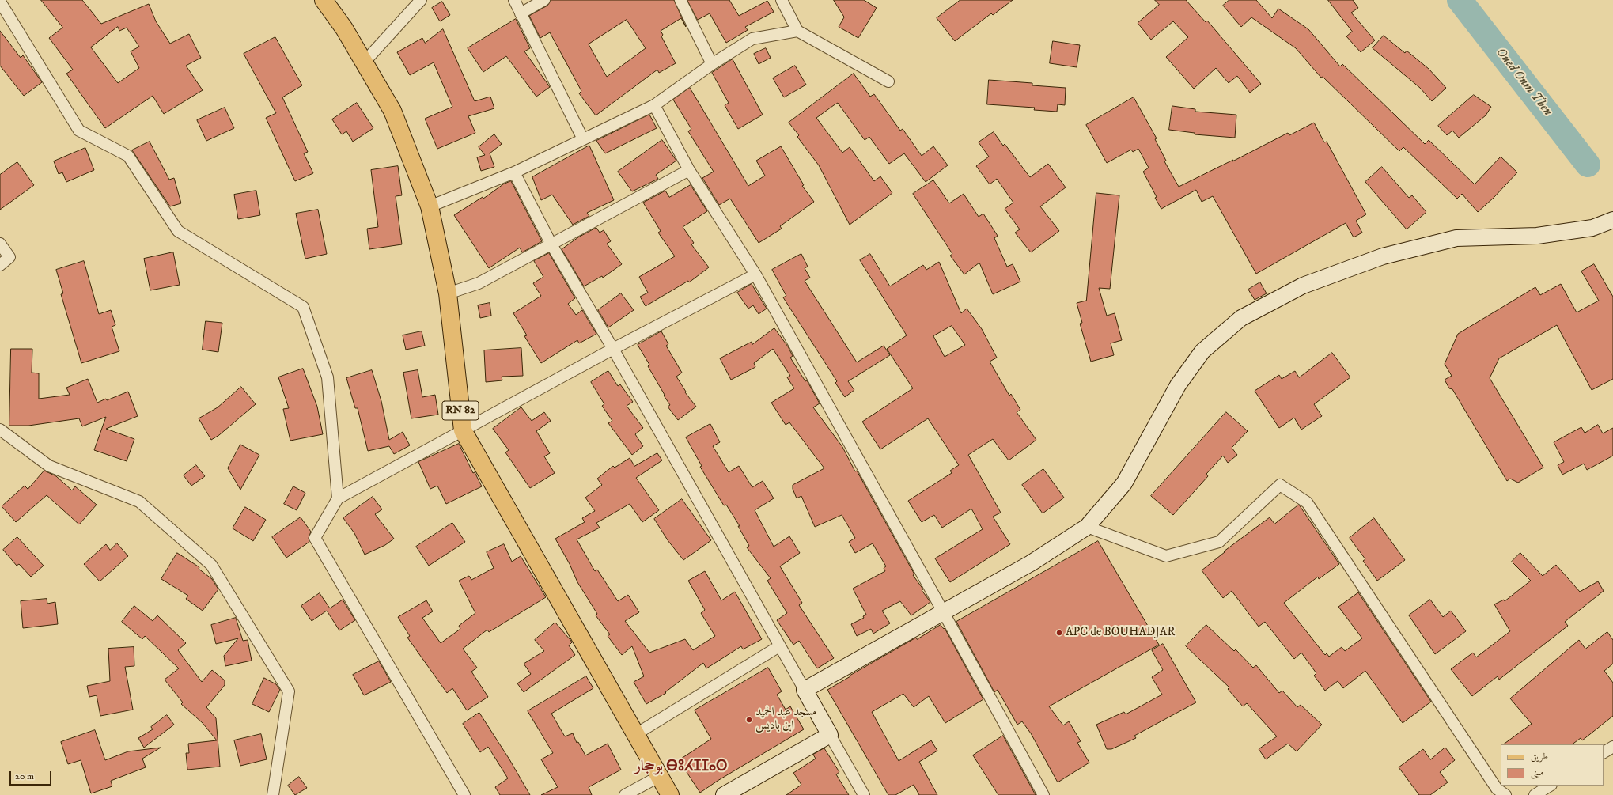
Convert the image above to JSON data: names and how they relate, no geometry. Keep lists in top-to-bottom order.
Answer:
{
  "streets": {
    "main road": ["RN 82"]
  },
  "districts": ["بوحجار ⴱⵓⵃⵊⵊⴰⵔ"],
  "water": ["Oued Oum Tben"],
  "places": ["APC de BOUHADJAR", "مسجد عبد الحميد ابن باديس"],
  "legend": ["طريق", "مبنى"],
  "scale_bar": "20 m"
}
